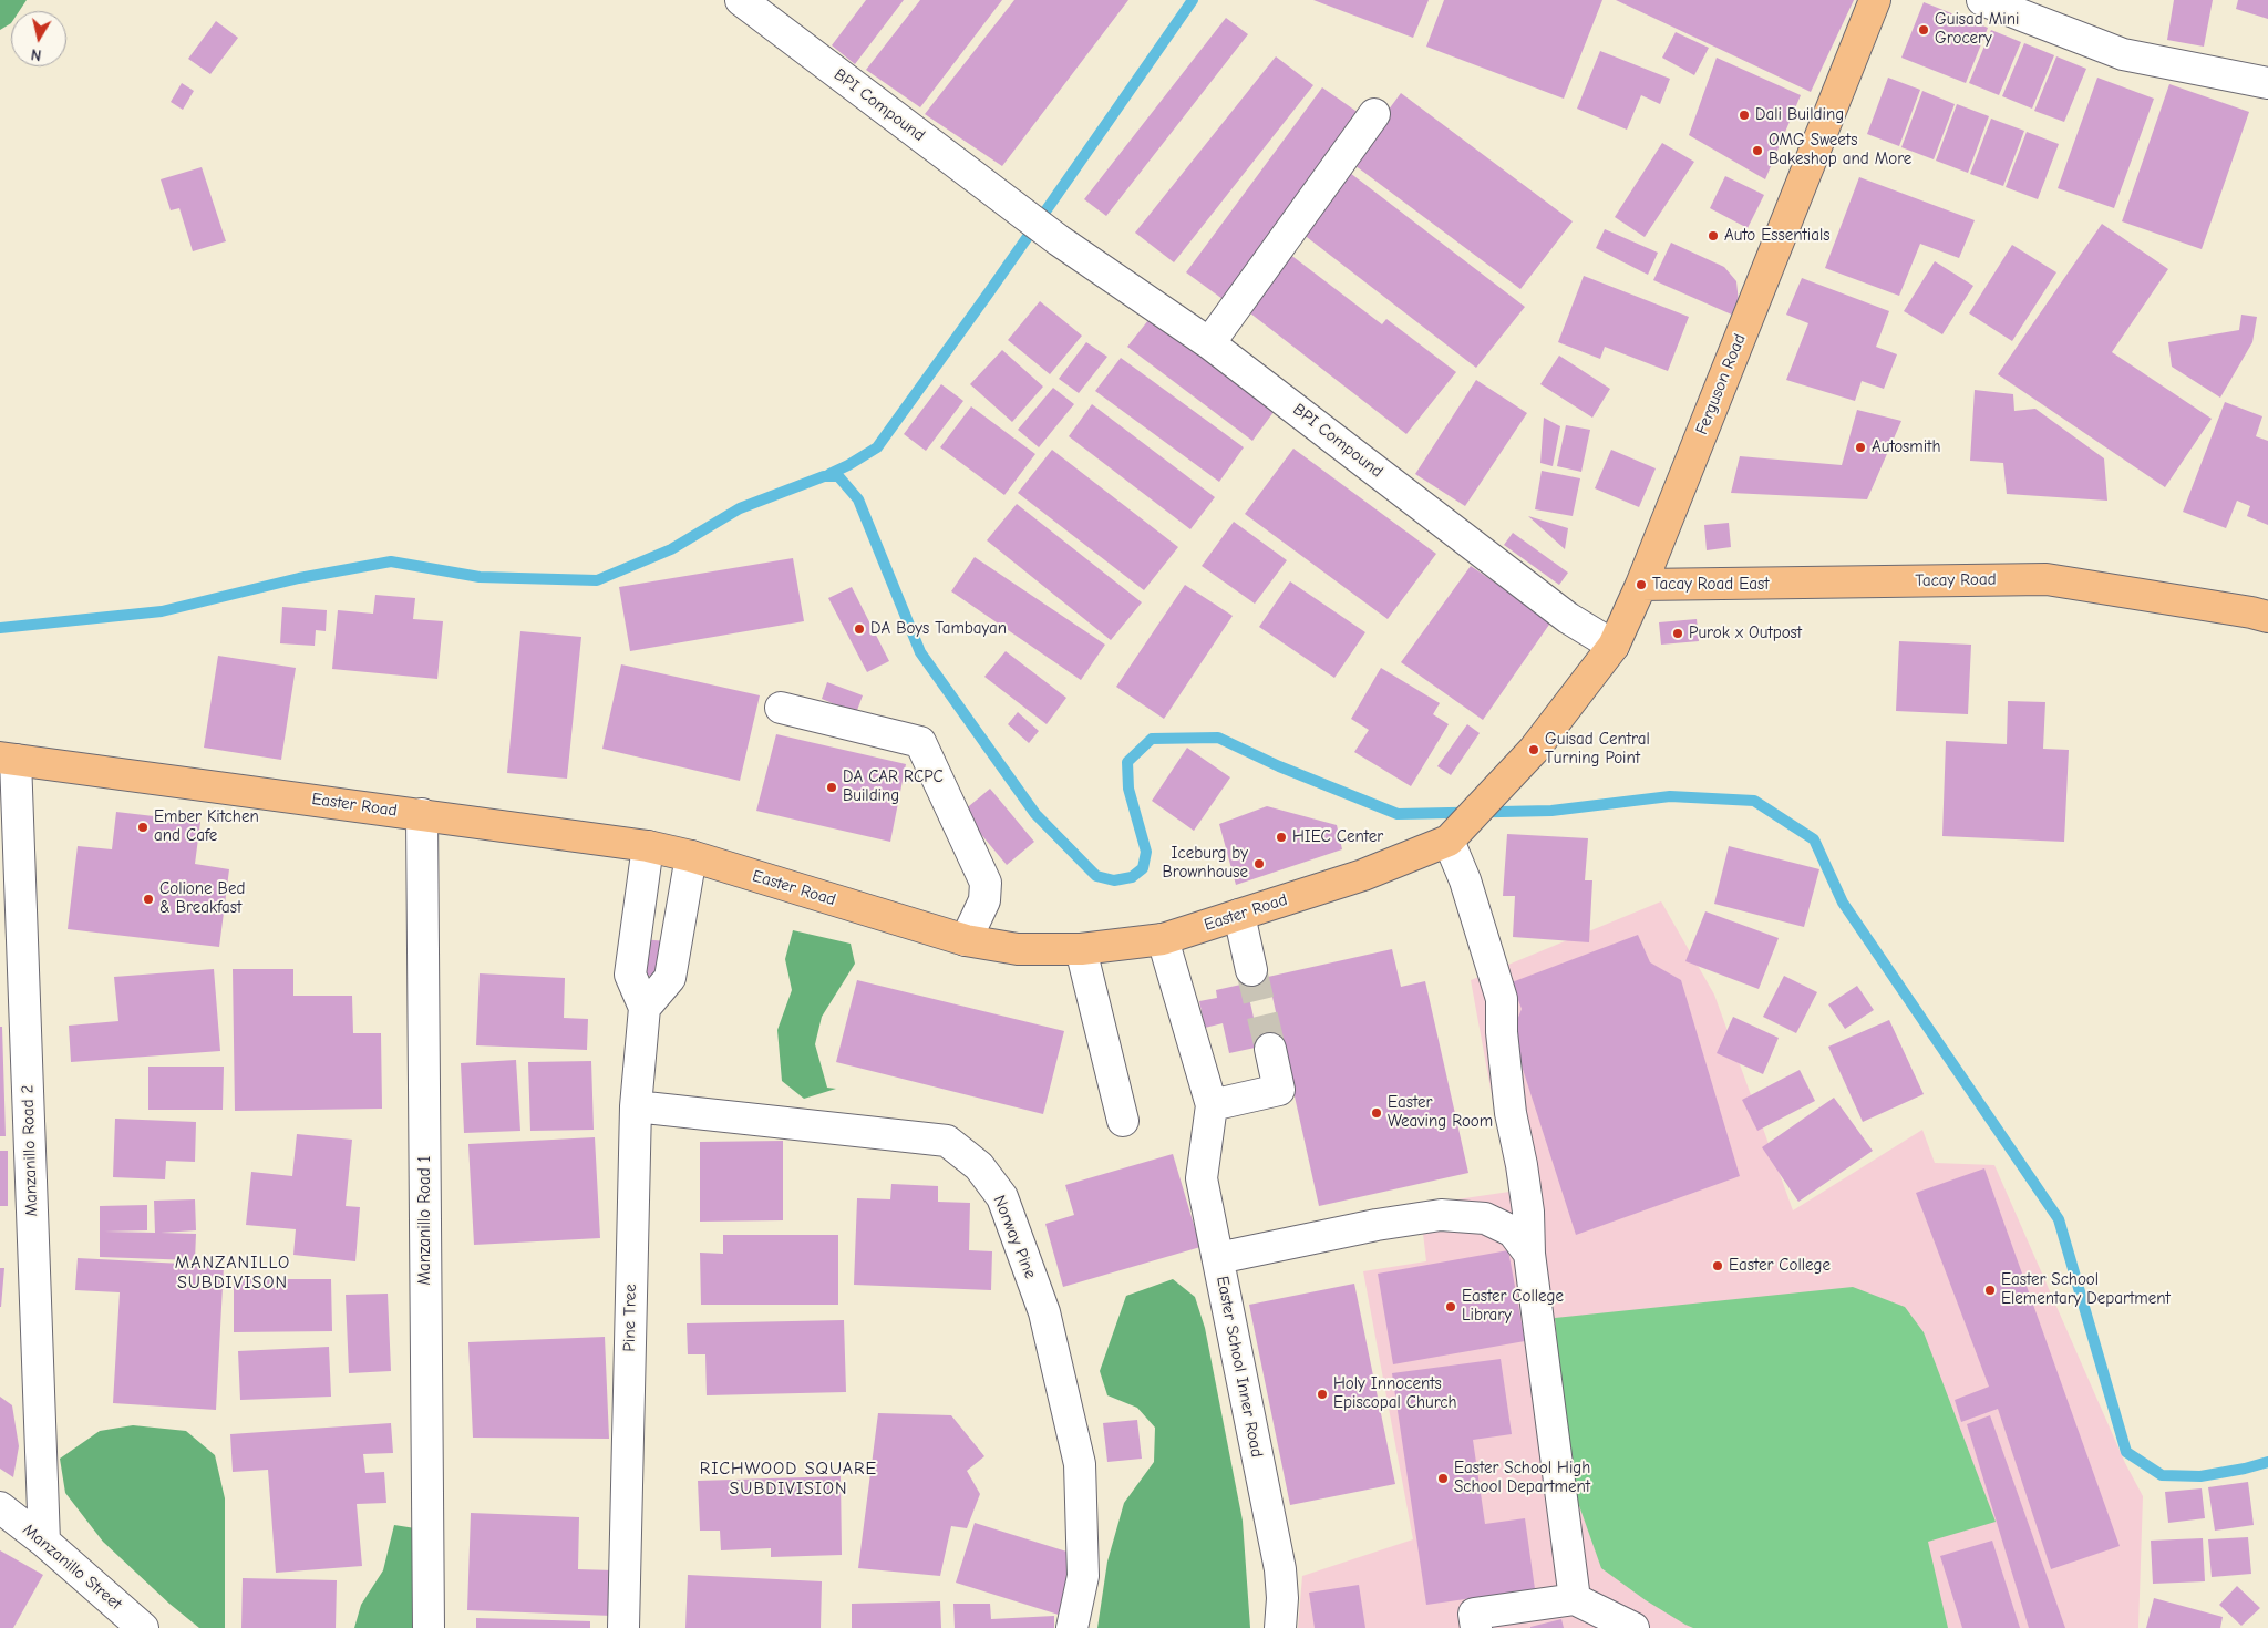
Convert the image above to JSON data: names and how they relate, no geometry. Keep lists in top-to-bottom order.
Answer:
{
  "streets": {
    "main road": ["Ferguson Road", "Tacay Road", "Easter Road"],
    "street": [
      "BPI Compound",
      "Manzanillo Road 2",
      "Manzanillo Road 1",
      "Norway Pine",
      "Pine Tree",
      "Easter School Inner Road",
      "Manzanillo Street"
    ]
  },
  "crossings": [
    ["BPI Compound", "Ferguson Road"],
    ["Ferguson Road", "Tacay Road"],
    ["Ferguson Road", "Easter Road"],
    ["Easter Road", "Manzanillo Road 2"],
    ["Easter Road", "Manzanillo Road 1"],
    ["Easter Road", "Pine Tree"],
    ["Manzanillo Road 2", "Manzanillo Street"],
    ["Norway Pine", "Pine Tree"]
  ],
  "districts": ["MANZANILLO SUBDIVISON", "RICHWOOD SQUARE SUBDIVISION"],
  "places": [
    "Guisad Mini Grocery",
    "Dali Building",
    "OMG Sweets Bakeshop and More",
    "Auto Essentials",
    "Autosmith",
    "Tacay Road East",
    "DA Boys Tambayan",
    "Purok x Outpost",
    "Guisad Central Turning Point",
    "DA CAR RCPC Building",
    "Ember Kitchen and Cafe",
    "HIEC Center",
    "Iceburg by Brownhouse",
    "Colione Bed & Breakfast",
    "Easter Weaving Room",
    "Easter College",
    "Easter School Elementary Department",
    "Easter College Library",
    "Holy Innocents Episcopal Church",
    "Easter School High School Department"
  ],
  "north": "bottom"
}
